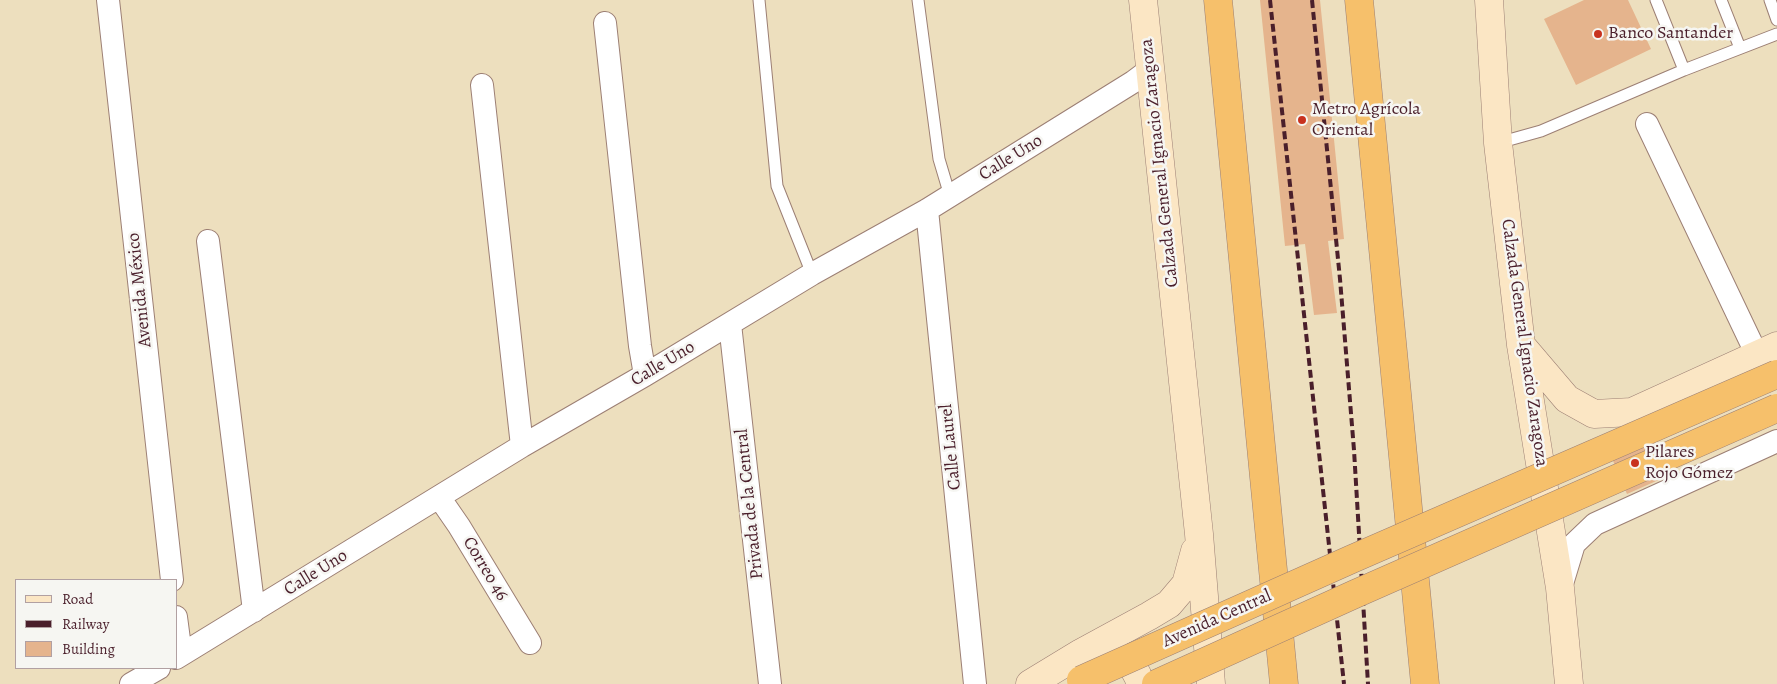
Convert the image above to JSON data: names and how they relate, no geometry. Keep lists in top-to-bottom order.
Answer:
{
  "streets": {
    "main road": ["Calzada General Ignacio Zaragoza", "Avenida Central"],
    "street": [
      "Calle Uno",
      "Avenida México",
      "Calle Laurel",
      "Privada de la Central",
      "Correo 46"
    ]
  },
  "crossings": [
    ["Calle Uno", "Calzada General Ignacio Zaragoza"],
    ["Calle Uno", "Calle Laurel"],
    ["Calle Uno", "Privada de la Central"],
    ["Calle Uno", "Correo 46"],
    ["Calzada General Ignacio Zaragoza", "Avenida Central"]
  ],
  "places": ["Banco Santander", "Metro Agrícola Oriental", "Pilares Rojo Gómez"],
  "legend": ["Road", "Railway", "Building"]
}
